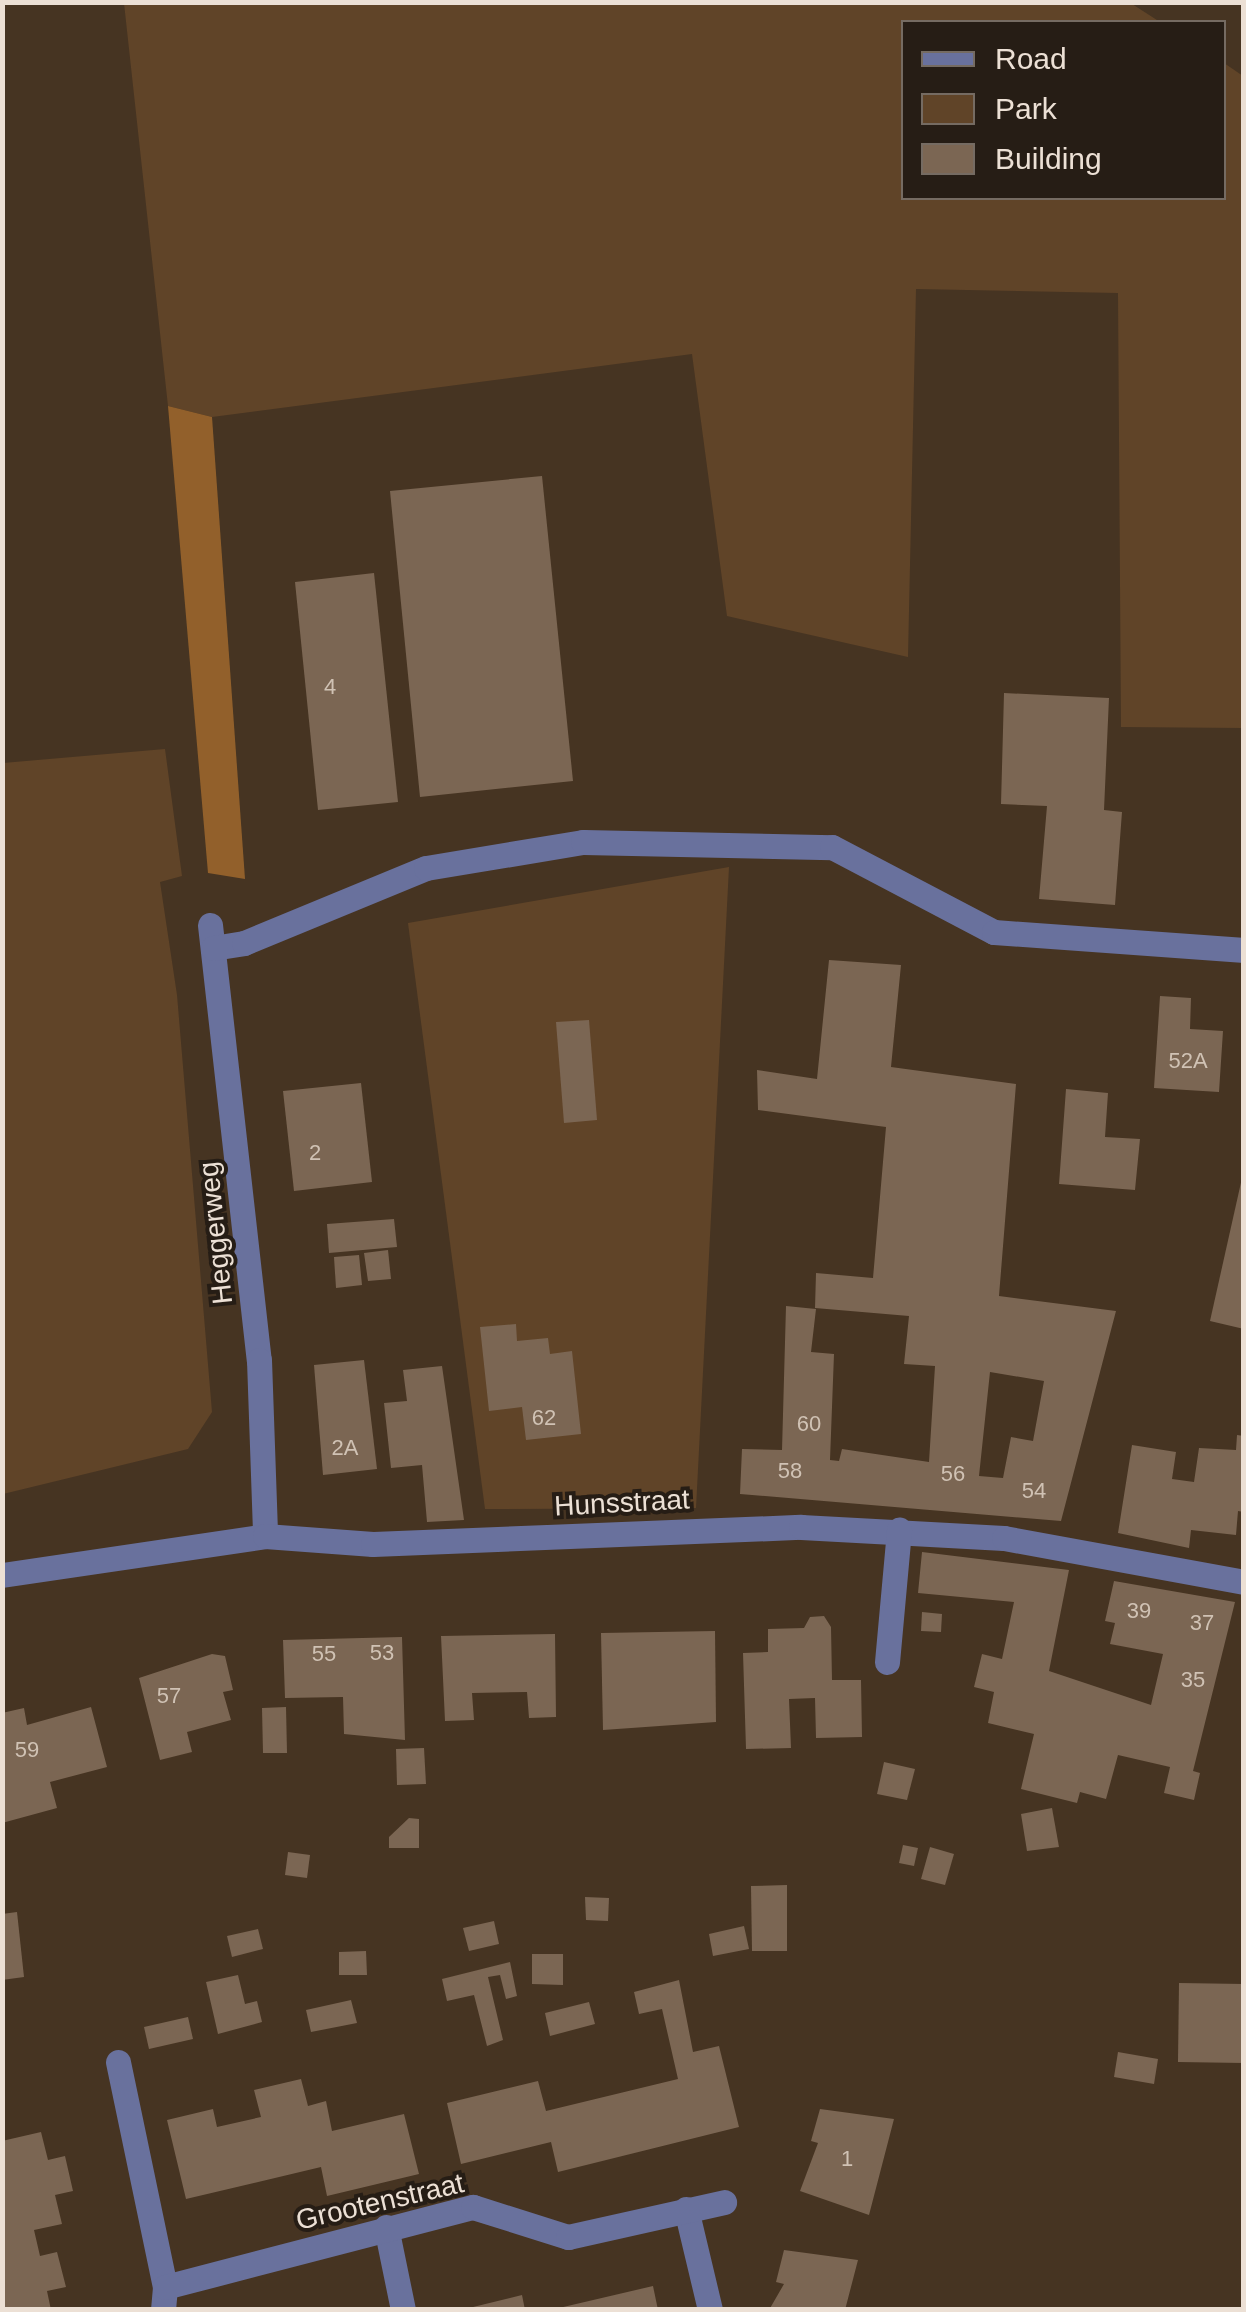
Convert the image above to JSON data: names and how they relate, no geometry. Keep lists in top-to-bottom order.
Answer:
{
  "streets": {
    "street": ["Heggerweg", "Hunsstraat", "Grootenstraat"]
  },
  "crossings": [
    ["Heggerweg", "Hunsstraat"]
  ],
  "house_numbers": [
    "4",
    "52A",
    "2",
    "62",
    "60",
    "2A",
    "58",
    "56",
    "54",
    "39",
    "37",
    "53",
    "55",
    "35",
    "57",
    "59",
    "1"
  ],
  "legend": ["Road", "Park", "Building"]
}
